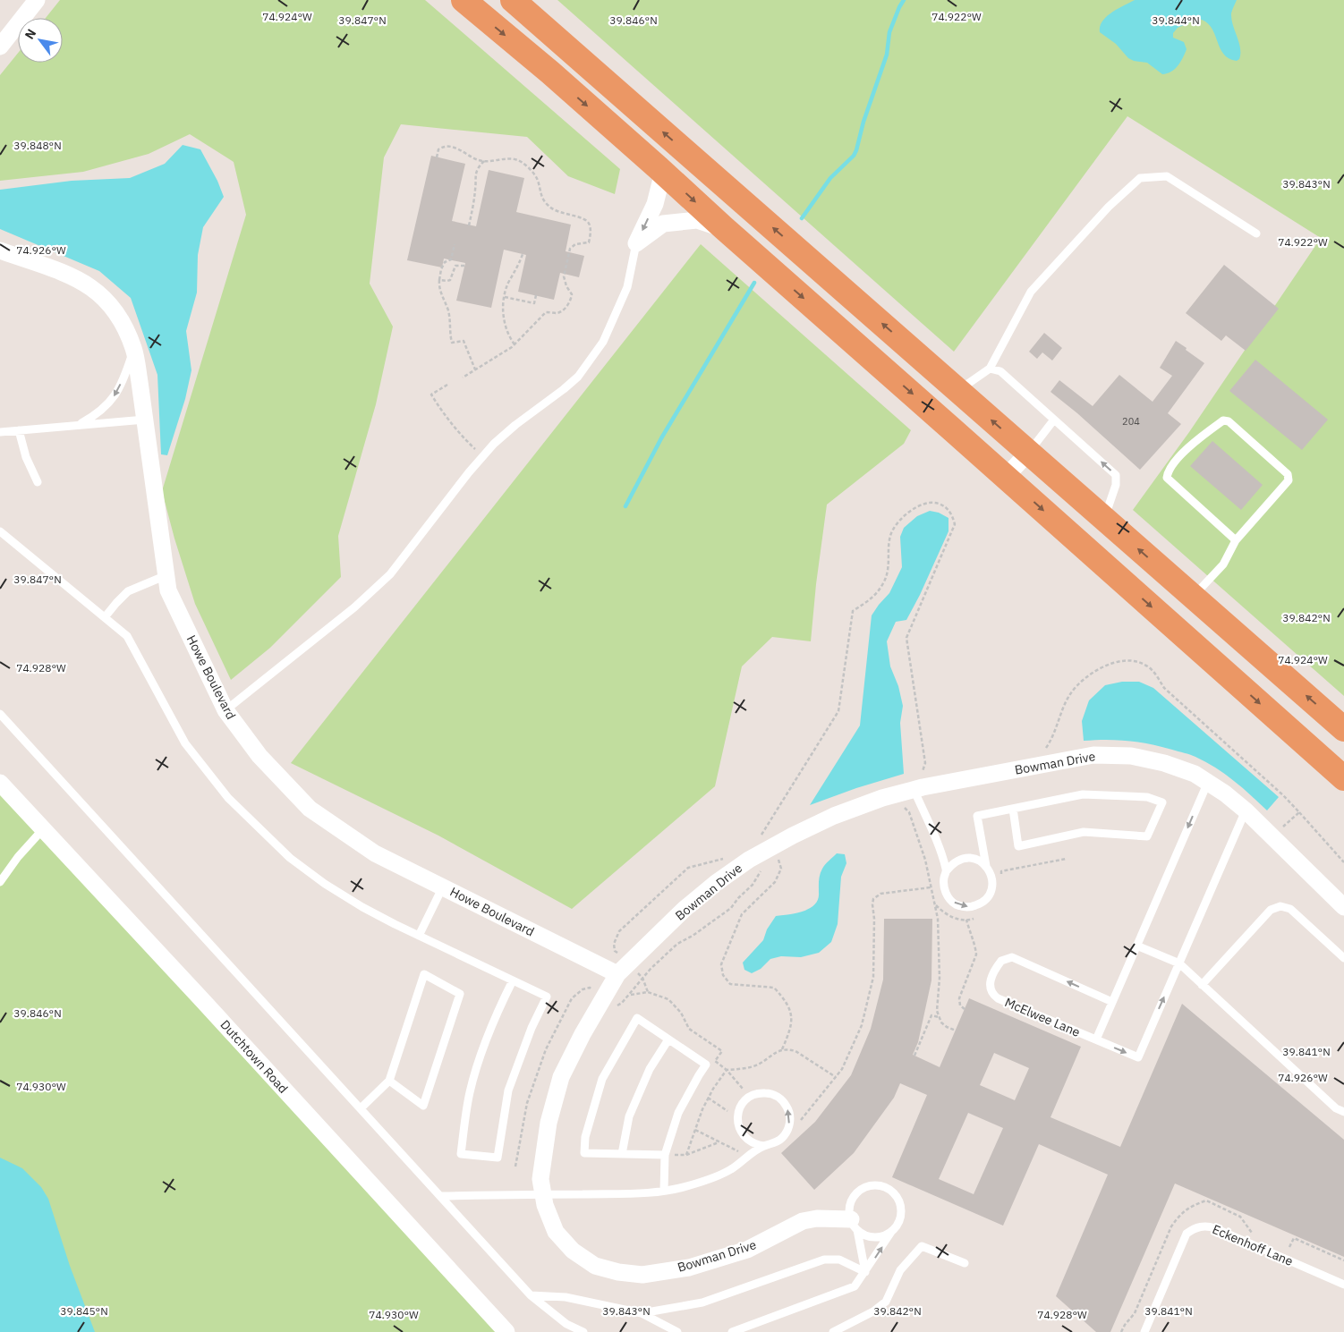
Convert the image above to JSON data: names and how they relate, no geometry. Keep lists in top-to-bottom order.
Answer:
{
  "streets": {
    "street": ["Howe Boulevard", "Bowman Drive", "Dutchtown Road"],
    "lane": ["McElwee Lane", "Eckenhoff Lane"]
  },
  "crossings": [
    ["Howe Boulevard", "Bowman Drive"],
    ["Bowman Drive", "McElwee Lane"]
  ],
  "house_numbers": ["204"],
  "north": "top left",
  "coordinates": [
    "74.922°W",
    "74.924°W",
    "39.847°N",
    "39.846°N",
    "39.844°N",
    "39.848°N",
    "39.843°N",
    "74.926°W",
    "39.842°N",
    "74.928°W",
    "39.841°N",
    "74.930°W",
    "39.845°N"
  ]
}
